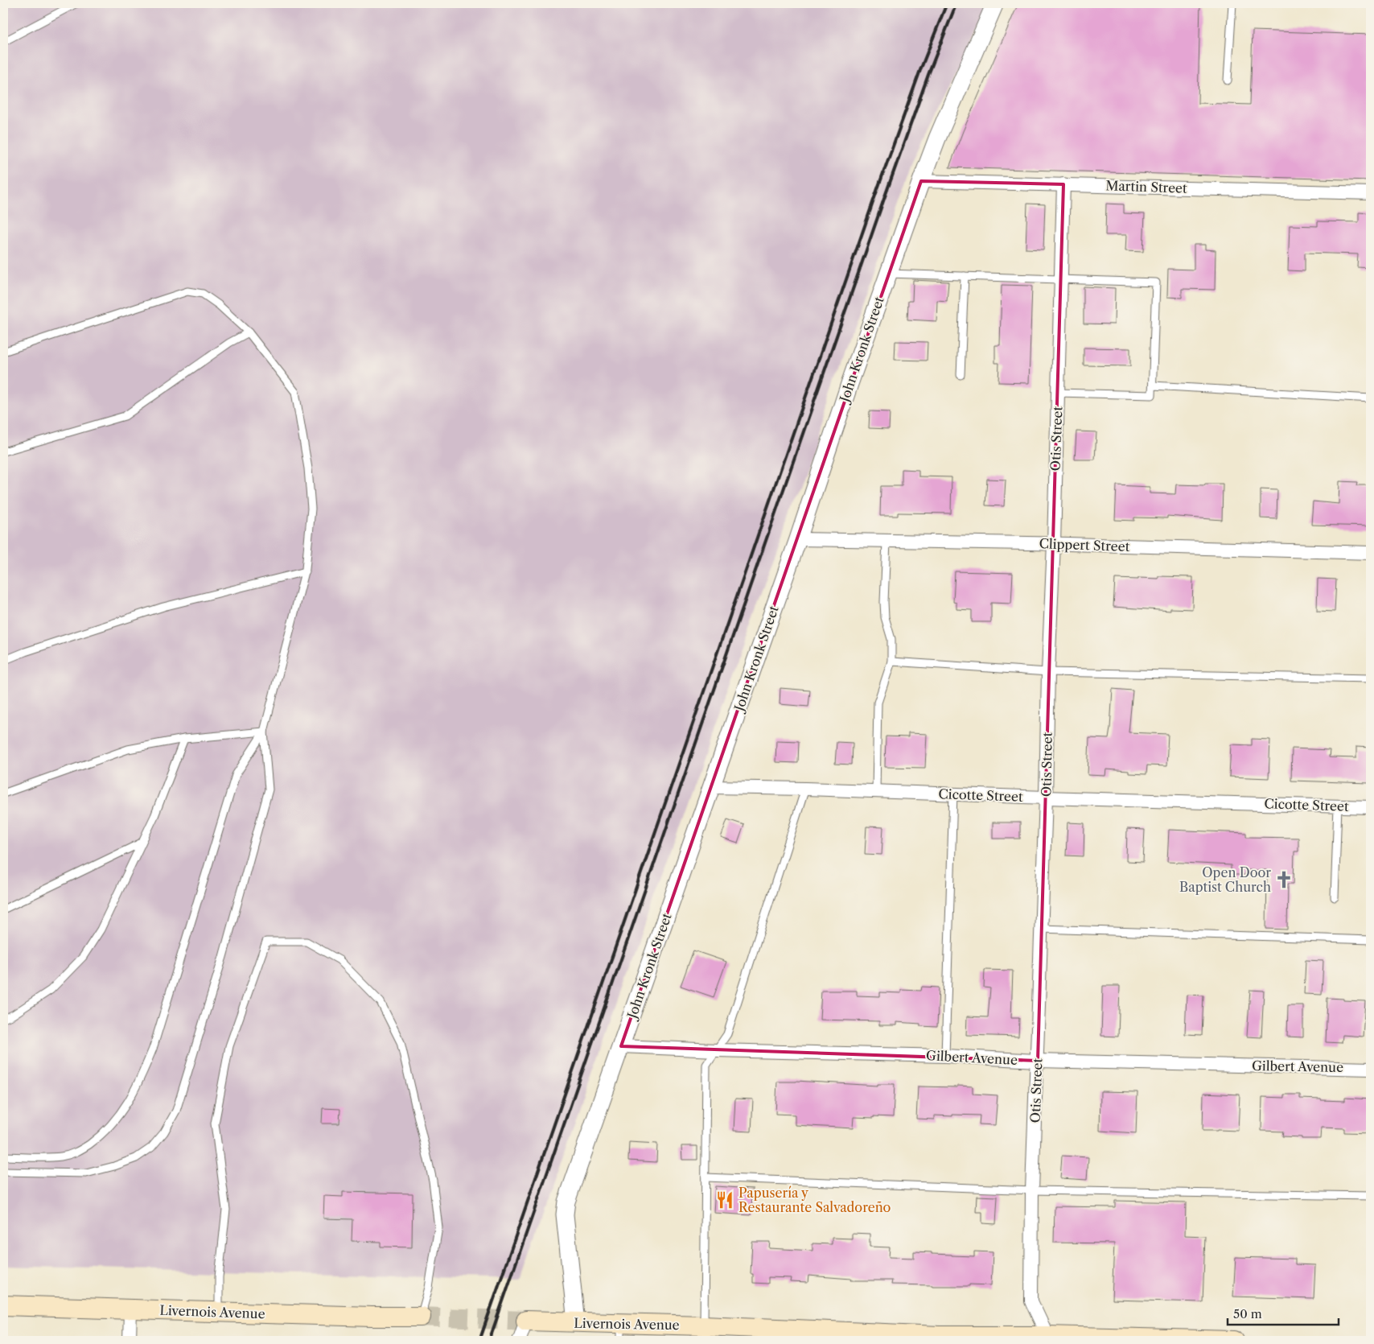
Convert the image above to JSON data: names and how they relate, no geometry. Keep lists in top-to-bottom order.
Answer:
{
  "streets": {
    "main road": ["Livernois Avenue"],
    "street": [
      "Martin Street",
      "John Kronk Street",
      "Otis Street",
      "Clippert Street",
      "Cicotte Street",
      "Gilbert Avenue"
    ]
  },
  "crossings": [
    ["Martin Street", "John Kronk Street"],
    ["Martin Street", "Otis Street"],
    ["John Kronk Street", "Clippert Street"],
    ["John Kronk Street", "Cicotte Street"],
    ["John Kronk Street", "Gilbert Avenue"],
    ["John Kronk Street", "Livernois Avenue"],
    ["Otis Street", "Clippert Street"],
    ["Otis Street", "Cicotte Street"],
    ["Otis Street", "Gilbert Avenue"],
    ["Otis Street", "Livernois Avenue"]
  ],
  "places": {
    "church": ["Open Door Baptist Church"],
    "restaurant": ["Papusería y Restaurante Salvadoreño"]
  },
  "scale_bar": "50 m"
}
